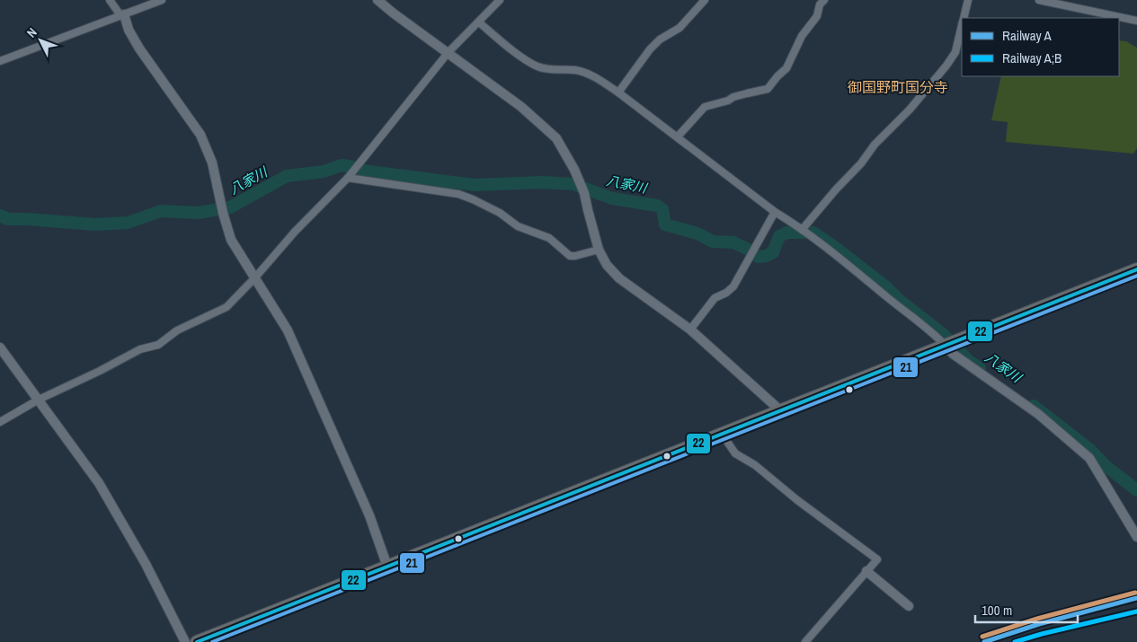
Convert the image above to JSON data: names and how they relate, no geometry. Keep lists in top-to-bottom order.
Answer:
{
  "districts": ["御国野町国分寺"],
  "water": ["八家川"],
  "lines": [
    "transit line 22",
    "transit line 21",
    "rail line A",
    "rail line A;B"
  ],
  "legend": ["Railway A", "Railway A;B"],
  "scale_bar": "100 m",
  "north": "top left"
}
